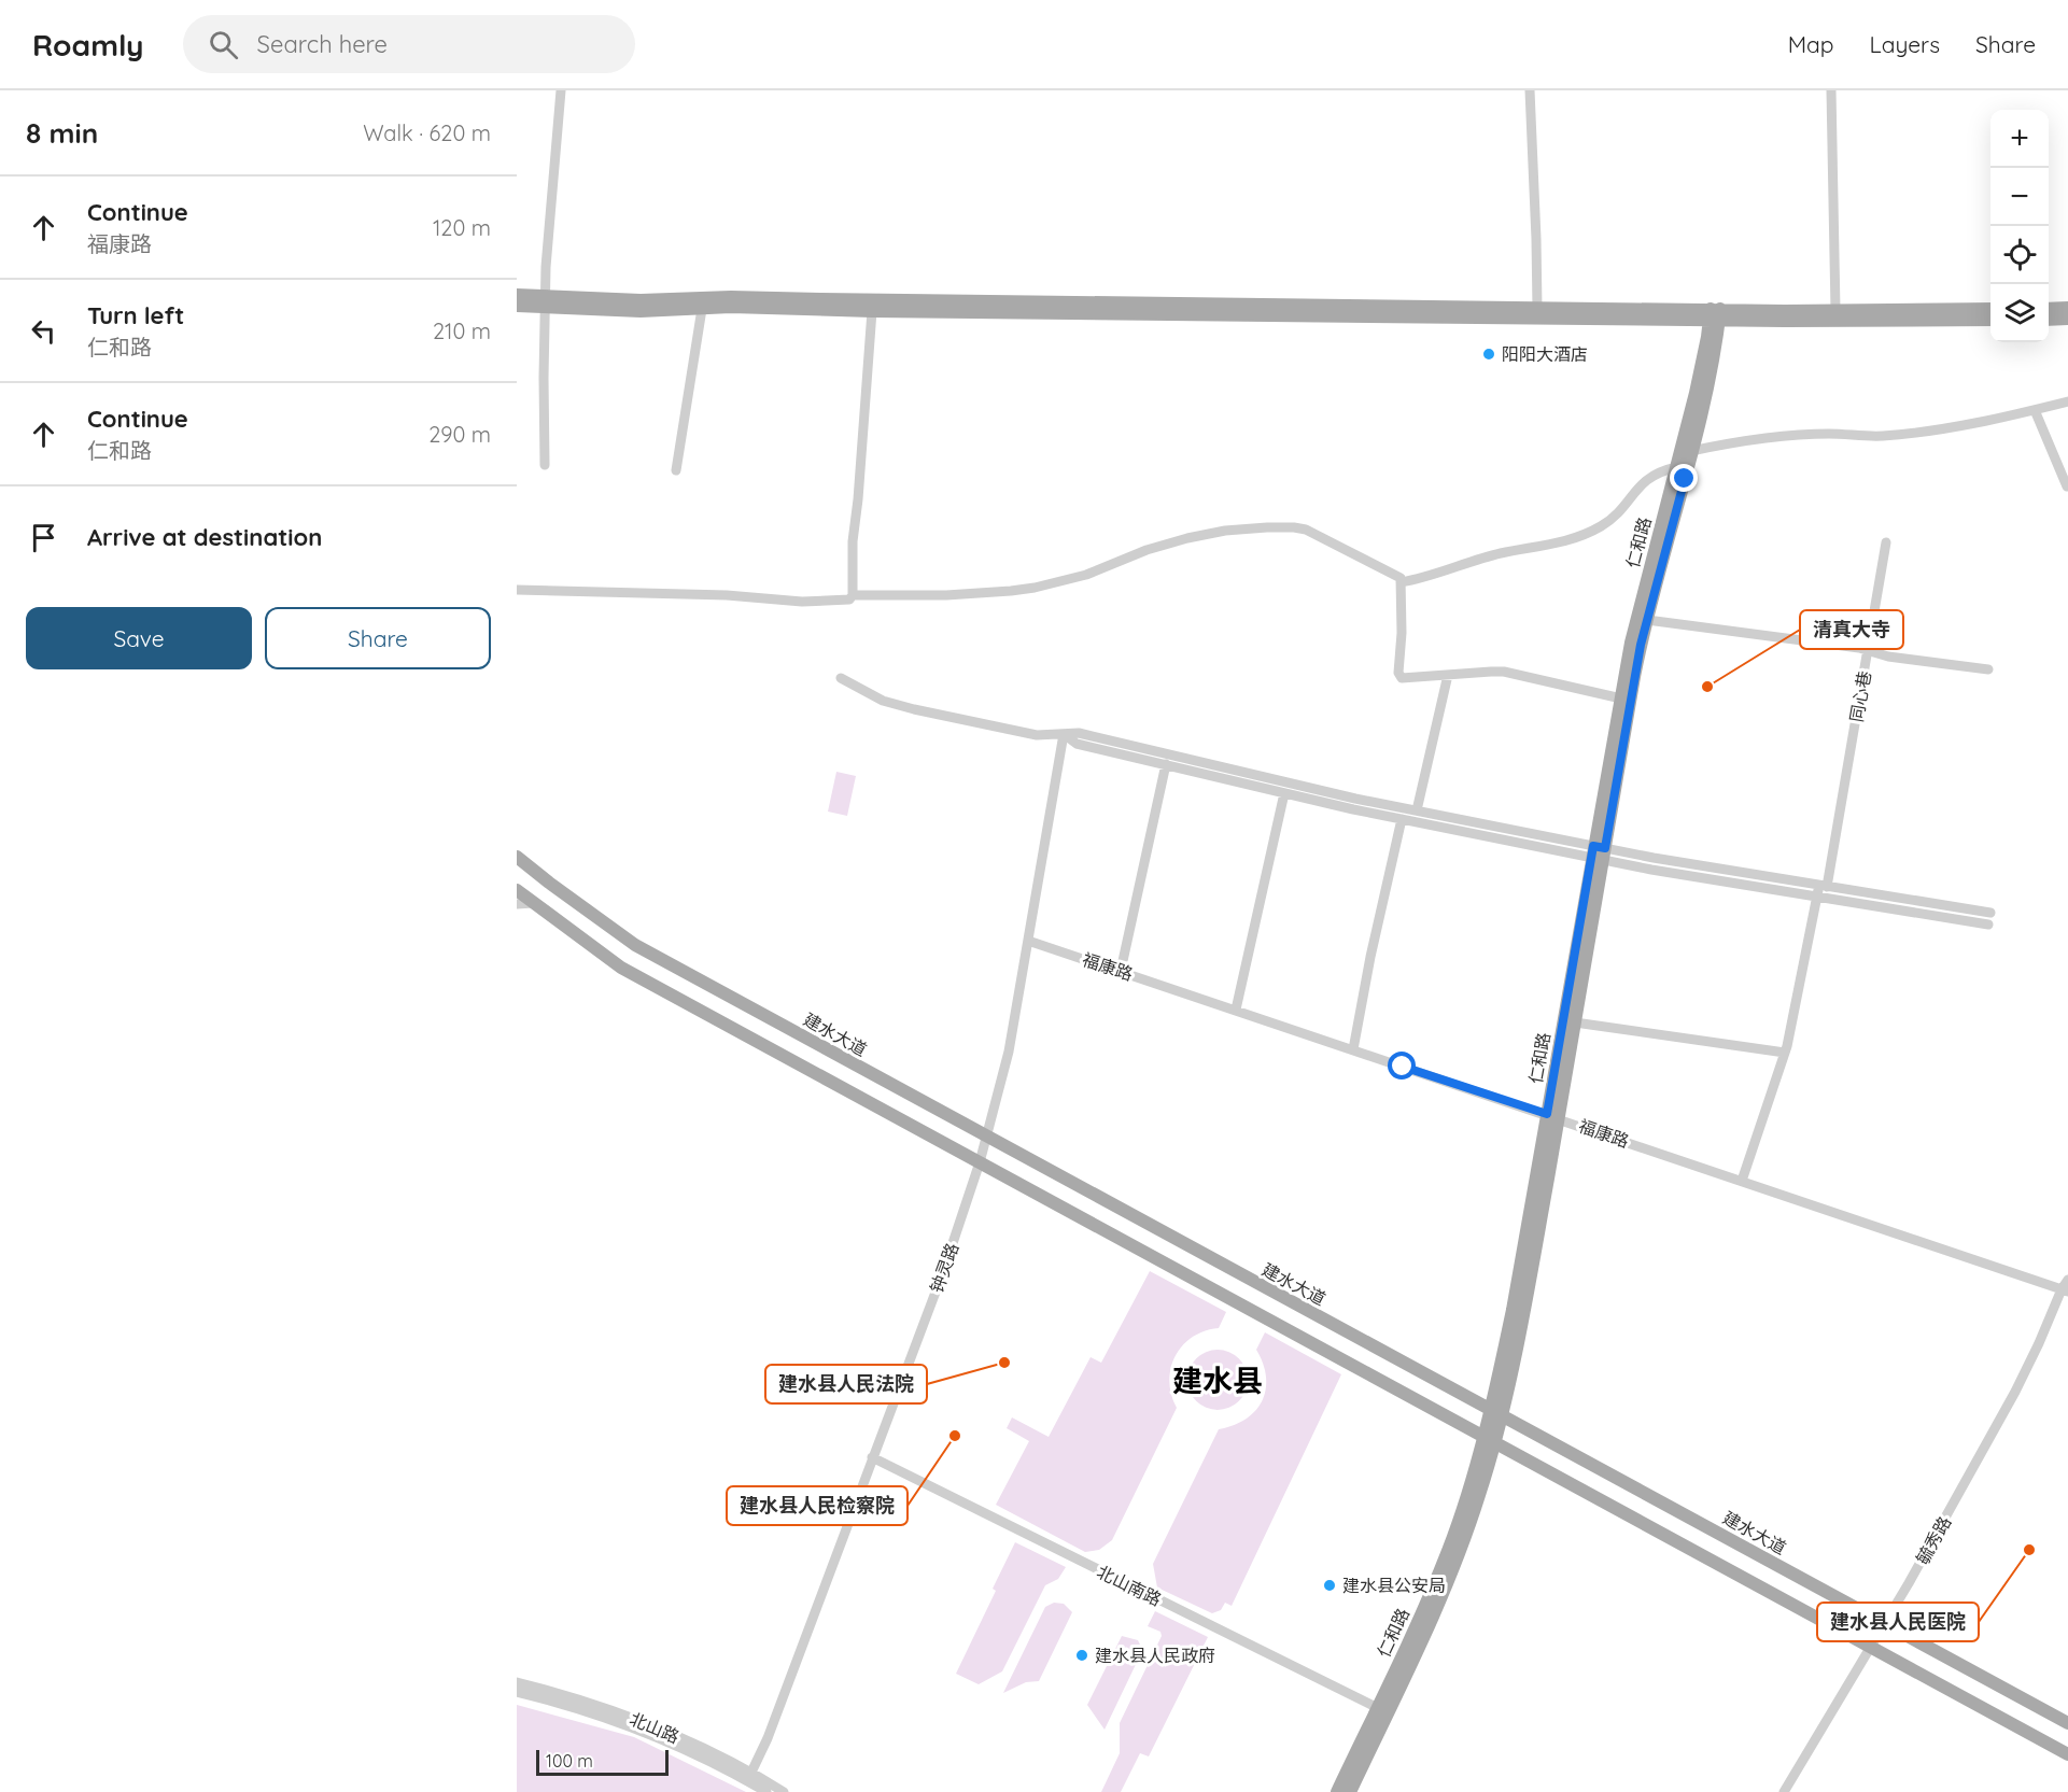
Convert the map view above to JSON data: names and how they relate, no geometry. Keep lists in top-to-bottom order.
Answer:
{
  "streets": {
    "main road": ["仁和路", "建水大道"],
    "street": [
      "同心巷",
      "福康路",
      "钟灵路",
      "毓秀路",
      "北山南路",
      "北山路"
    ]
  },
  "crossings": [
    ["仁和路", "同心巷"],
    ["仁和路", "福康路"],
    ["仁和路", "建水大道"],
    ["仁和路", "北山南路"],
    ["同心巷", "福康路"],
    ["福康路", "钟灵路"],
    ["福康路", "毓秀路"],
    ["建水大道", "钟灵路"],
    ["建水大道", "毓秀路"],
    ["钟灵路", "北山南路"],
    ["钟灵路", "北山路"]
  ],
  "districts": ["建水县"],
  "places": [
    "阳阳大酒店",
    "清真大寺",
    "建水县人民法院",
    "建水县人民检察院",
    "建水县人民医院",
    "建水县公安局",
    "建水县人民政府"
  ],
  "scale_bar": "100 m",
  "page": {
    "header": "Roamly",
    "search": "Search here",
    "nav": ["Map", "Layers", "Share"],
    "heading": ["8 min", "Walk · 620 m"],
    "map_buttons": ["+", "−"],
    "list": [
      ["Continue", "福康路", "120 m"],
      ["Turn left", "仁和路", "210 m"],
      ["Continue", "仁和路", "290 m"],
      "Arrive at destination"
    ],
    "buttons": ["Save", "Share"],
    "scale": "100 m"
  }
}
